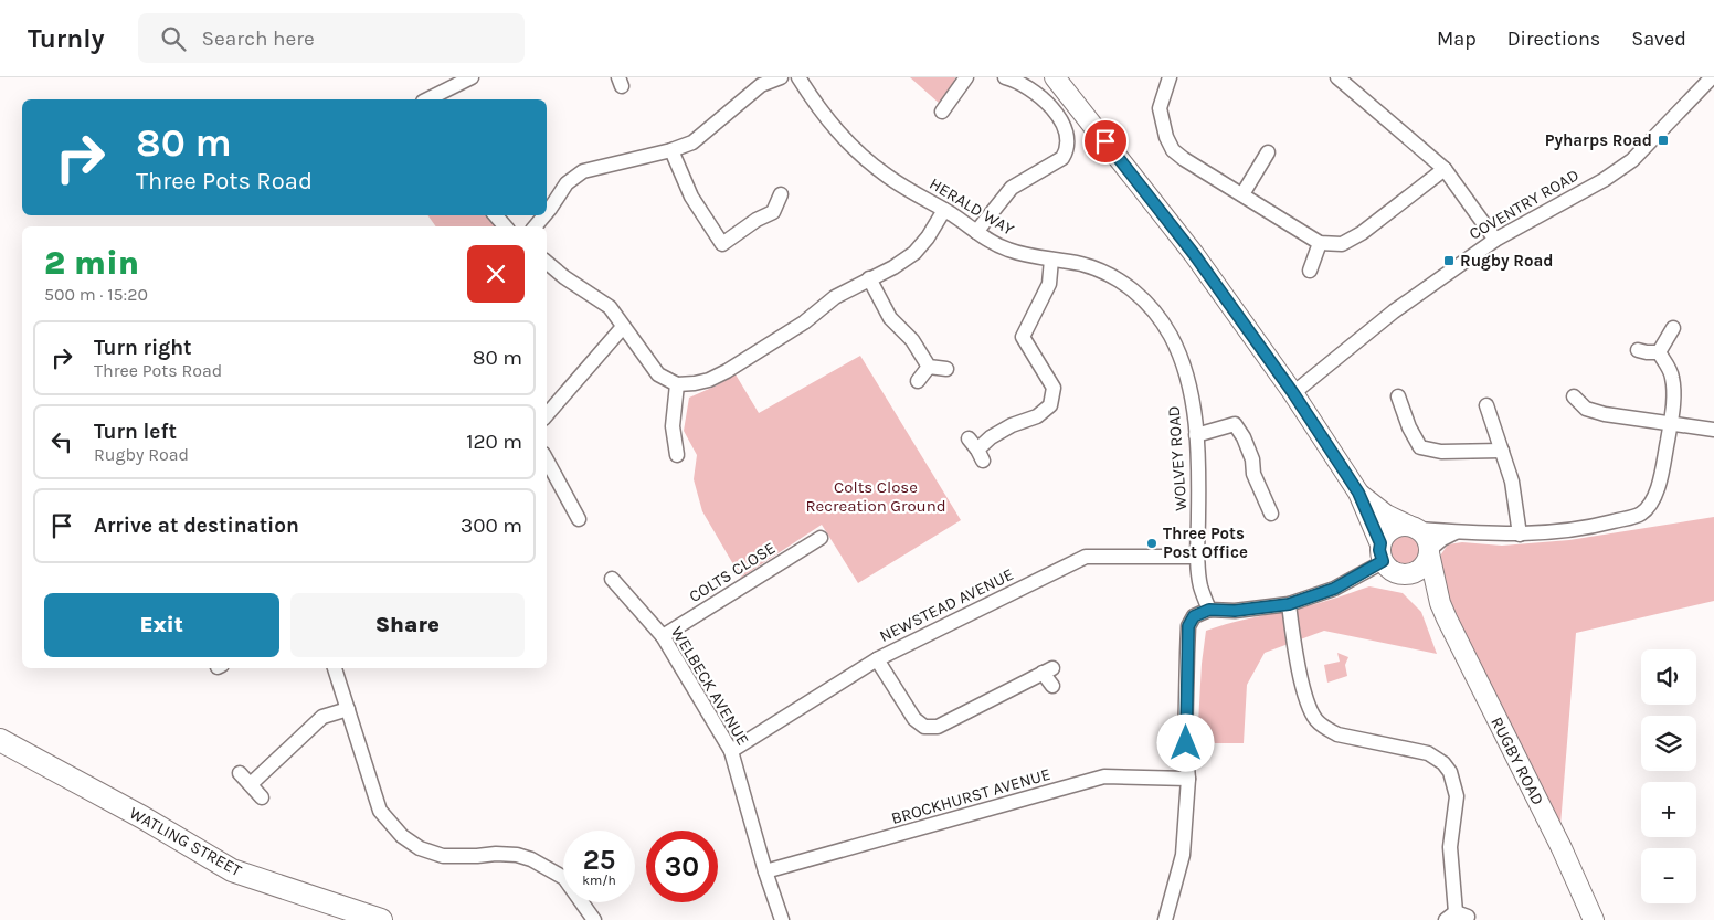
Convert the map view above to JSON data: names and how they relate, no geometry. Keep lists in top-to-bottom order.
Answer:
{
  "streets": {
    "highway": ["WATLING STREET"],
    "main road": ["RUGBY ROAD"],
    "street": [
      "COVENTRY ROAD",
      "HERALD WAY",
      "WOLVEY ROAD",
      "COLTS CLOSE",
      "NEWSTEAD AVENUE",
      "WELBECK AVENUE",
      "BROCKHURST AVENUE"
    ]
  },
  "crossings": [
    ["HERALD WAY", "WOLVEY ROAD"],
    ["WOLVEY ROAD", "NEWSTEAD AVENUE"],
    ["COLTS CLOSE", "WELBECK AVENUE"],
    ["NEWSTEAD AVENUE", "WELBECK AVENUE"],
    ["WELBECK AVENUE", "BROCKHURST AVENUE"]
  ],
  "parks": ["Colts Close Recreation Ground"],
  "places": {
    "transit": ["Pyharps Road", "Rugby Road"],
    "other": ["Three Pots Post Office"]
  },
  "page": {
    "header": "Turnly",
    "search": "Search here",
    "nav": ["Map", "Directions", "Saved"],
    "turn": ["80 m", "Three Pots Road"],
    "heading": ["2 min", "500 m · 15:20"],
    "list": [
      {
        "name": "Turn right",
        "note": "Three Pots Road",
        "value": "80 m"
      },
      {
        "name": "Turn left",
        "note": "Rugby Road",
        "value": "120 m"
      },
      {
        "name": "Arrive at destination",
        "value": "300 m"
      }
    ],
    "buttons": ["Exit", "Share"],
    "map_buttons": ["+", "−"],
    "speed": "25 km/h",
    "limit": "30"
  }
}
